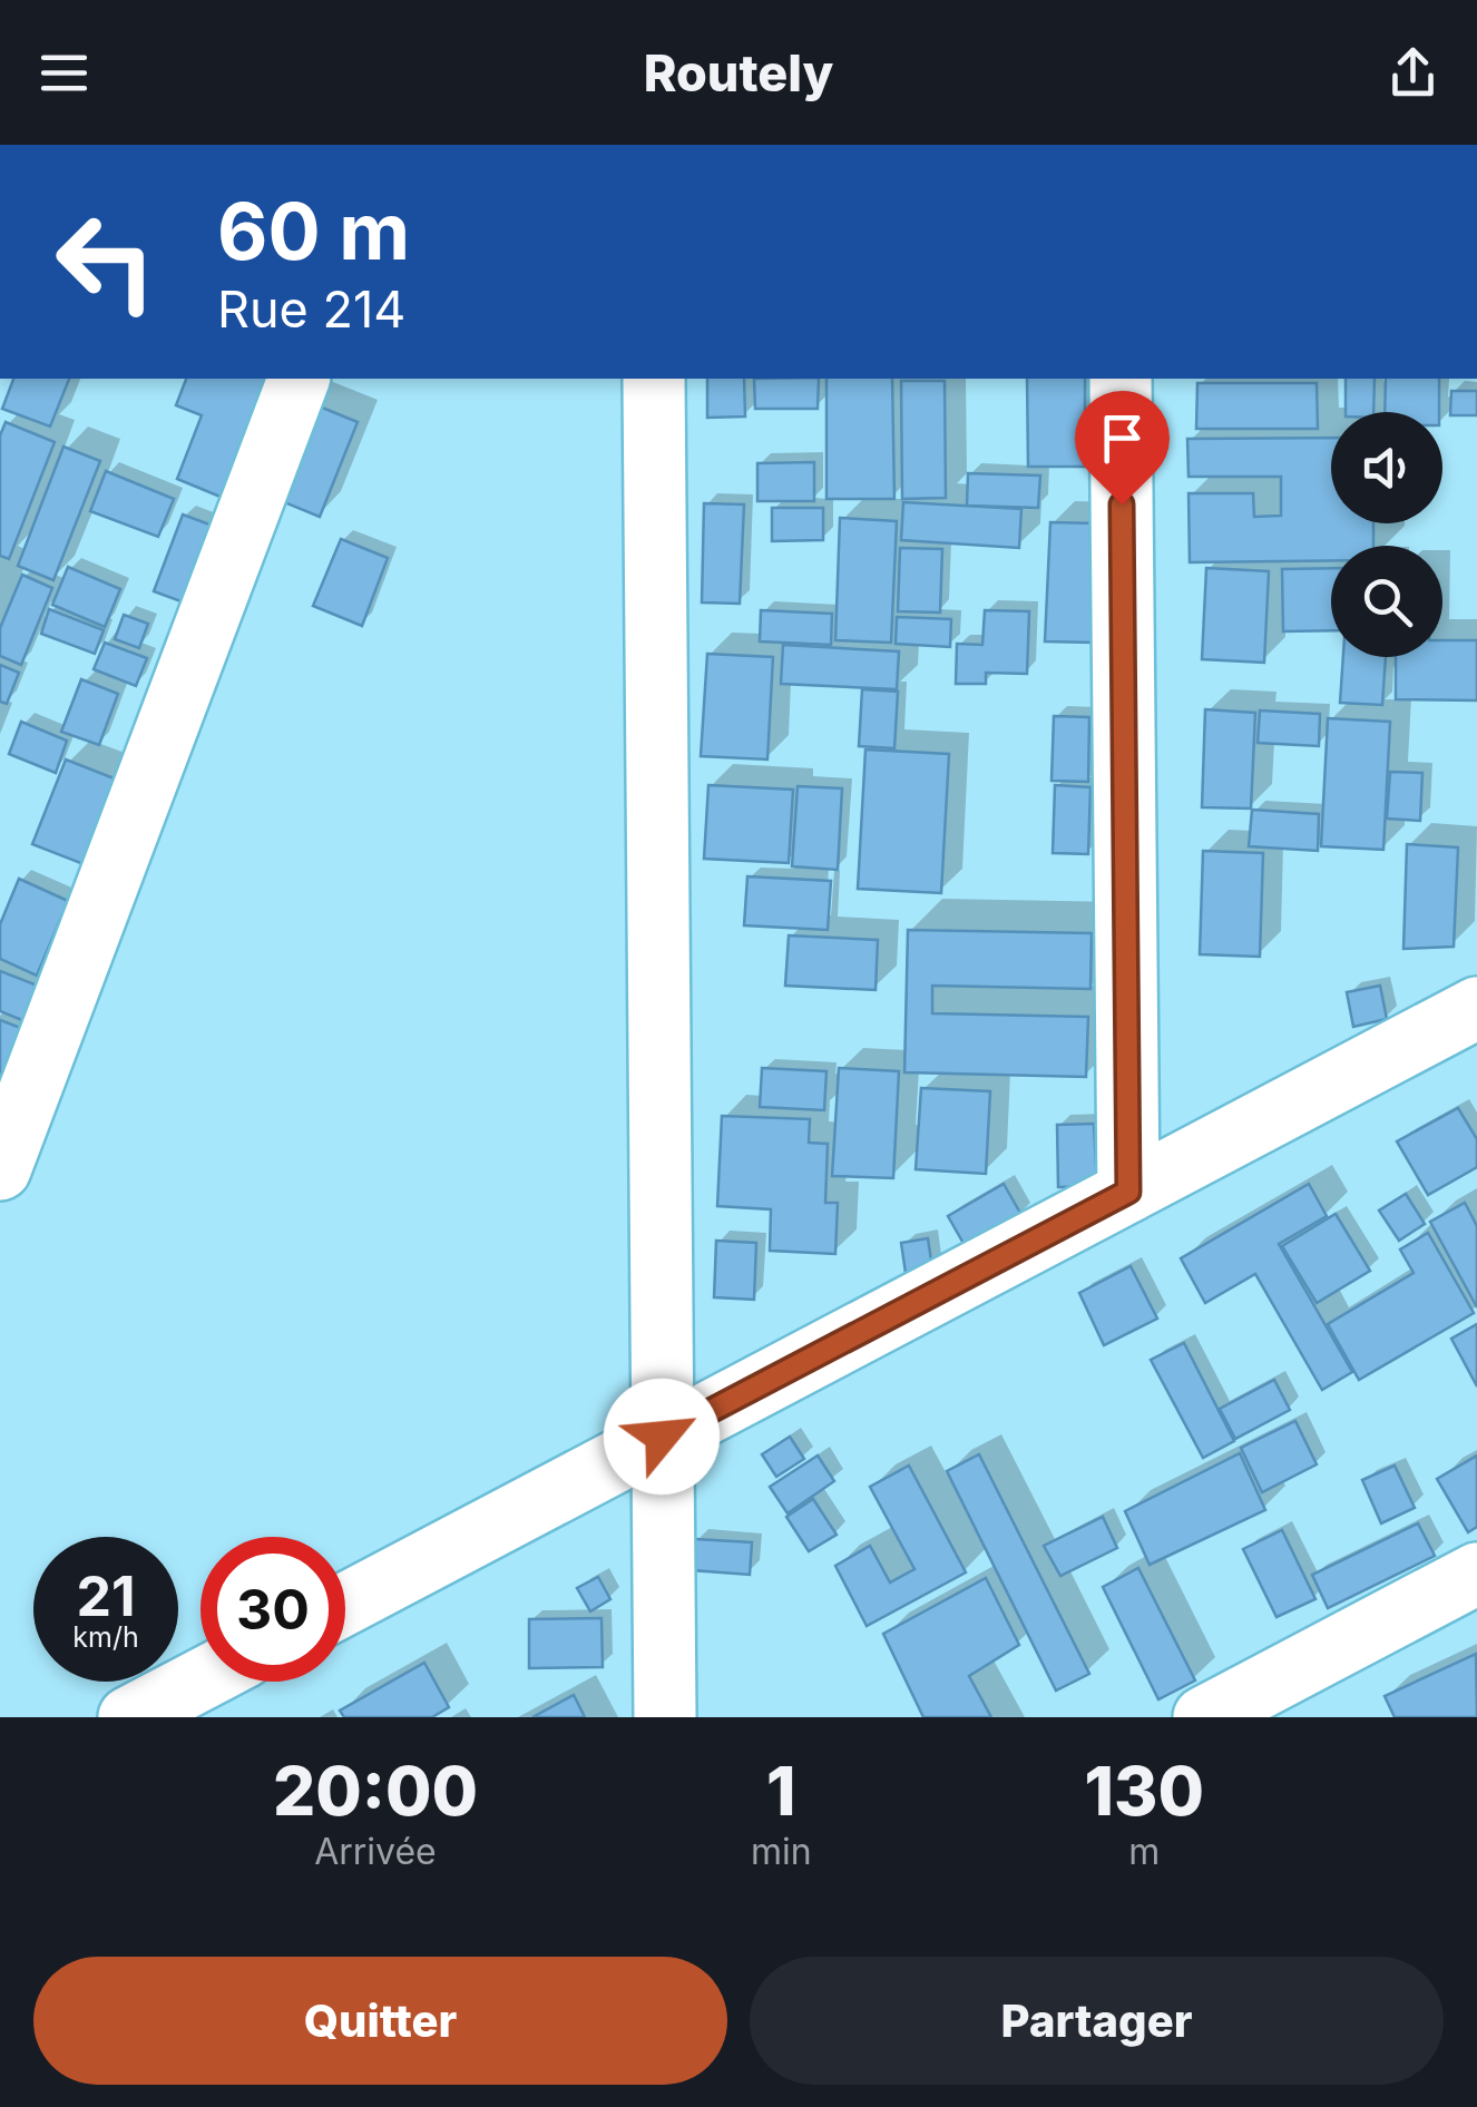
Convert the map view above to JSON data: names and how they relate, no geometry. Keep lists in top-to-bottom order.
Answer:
{
  "page": {
    "header": "Routely",
    "turn": ["60 m", "Rue 214"],
    "speed": "21 km/h",
    "limit": "30",
    "eta": [
      "20:00",
      "Arrivée",
      "1",
      "min",
      "130",
      "m"
    ],
    "buttons": ["Quitter", "Partager"]
  }
}
